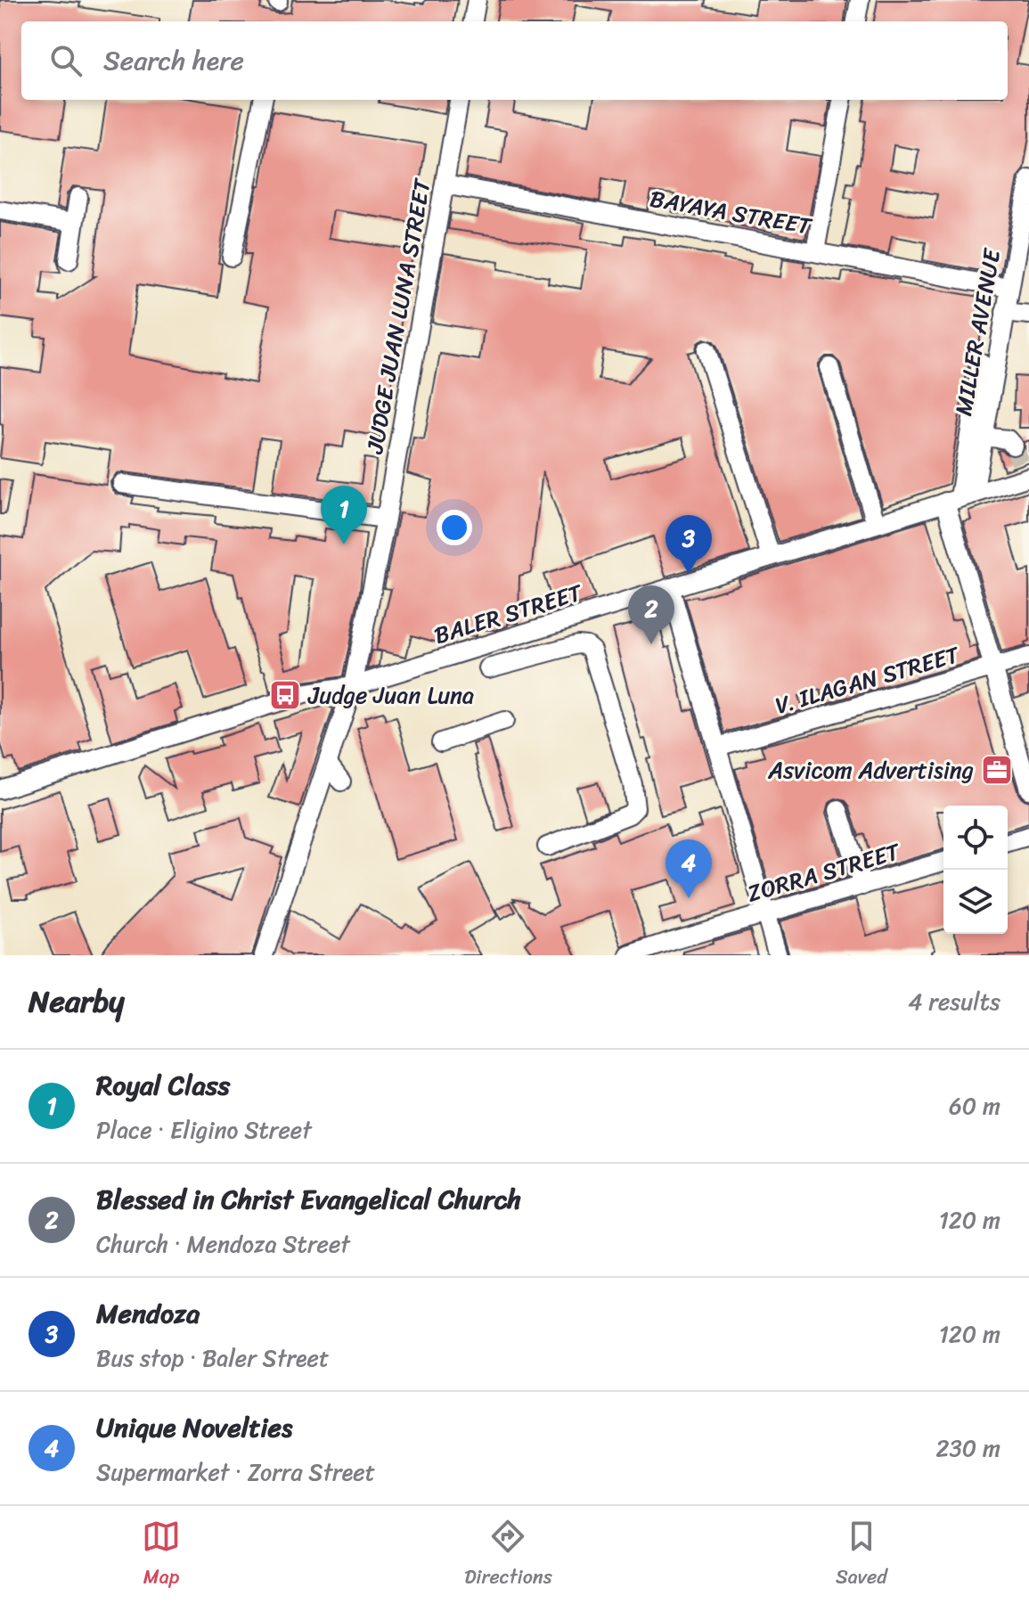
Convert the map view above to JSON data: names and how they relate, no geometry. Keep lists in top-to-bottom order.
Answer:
{
  "streets": {
    "street": [
      "BAYAYA STREET",
      "JUDGE JUAN LUNA STREET",
      "MILLER AVENUE",
      "BALER STREET",
      "V. ILAGAN STREET",
      "ZORRA STREET"
    ]
  },
  "crossings": [
    ["BAYAYA STREET", "JUDGE JUAN LUNA STREET"],
    ["BAYAYA STREET", "MILLER AVENUE"],
    ["JUDGE JUAN LUNA STREET", "BALER STREET"],
    ["MILLER AVENUE", "BALER STREET"]
  ],
  "places": {
    "bus stop": ["Judge Juan Luna"],
    "office": ["Asvicom Advertising"]
  },
  "page": {
    "search": "Search here",
    "pins": [
      "1",
      "3",
      "2",
      "4"
    ],
    "heading": ["Nearby", "4 results"],
    "list": [
      {
        "mark": "1",
        "name": "Royal Class",
        "note": "Place · Eligino Street",
        "value": "60 m"
      },
      {
        "mark": "2",
        "name": "Blessed in Christ Evangelical Church",
        "note": "Church · Mendoza Street",
        "value": "120 m"
      },
      {
        "mark": "3",
        "name": "Mendoza",
        "note": "Bus stop · Baler Street",
        "value": "120 m"
      },
      {
        "mark": "4",
        "name": "Unique Novelties",
        "note": "Supermarket · Zorra Street",
        "value": "230 m"
      }
    ],
    "nav": ["Map", "Directions", "Saved"]
  }
}
